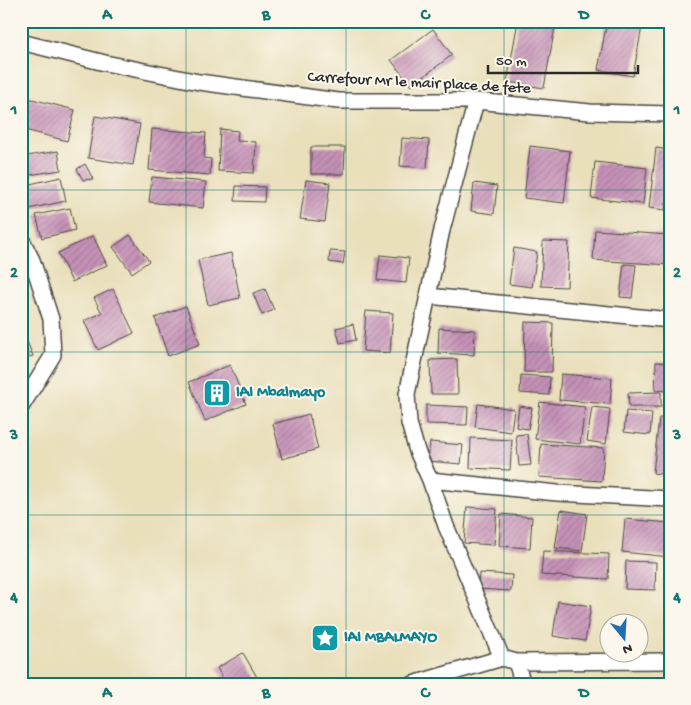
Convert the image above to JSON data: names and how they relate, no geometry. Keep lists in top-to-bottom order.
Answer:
{
  "streets": {
    "street": ["Carrefour Mr le mair place de fete"]
  },
  "places": {
    "building": ["IAI Mbalmayo"],
    "place": ["IAI MBALMAYO"]
  },
  "scale_bar": "50 m",
  "north": "bottom",
  "grid": {
    "columns": [
      "A",
      "B",
      "C",
      "D"
    ],
    "rows": [
      "1",
      "2",
      "3",
      "4"
    ]
  }
}
